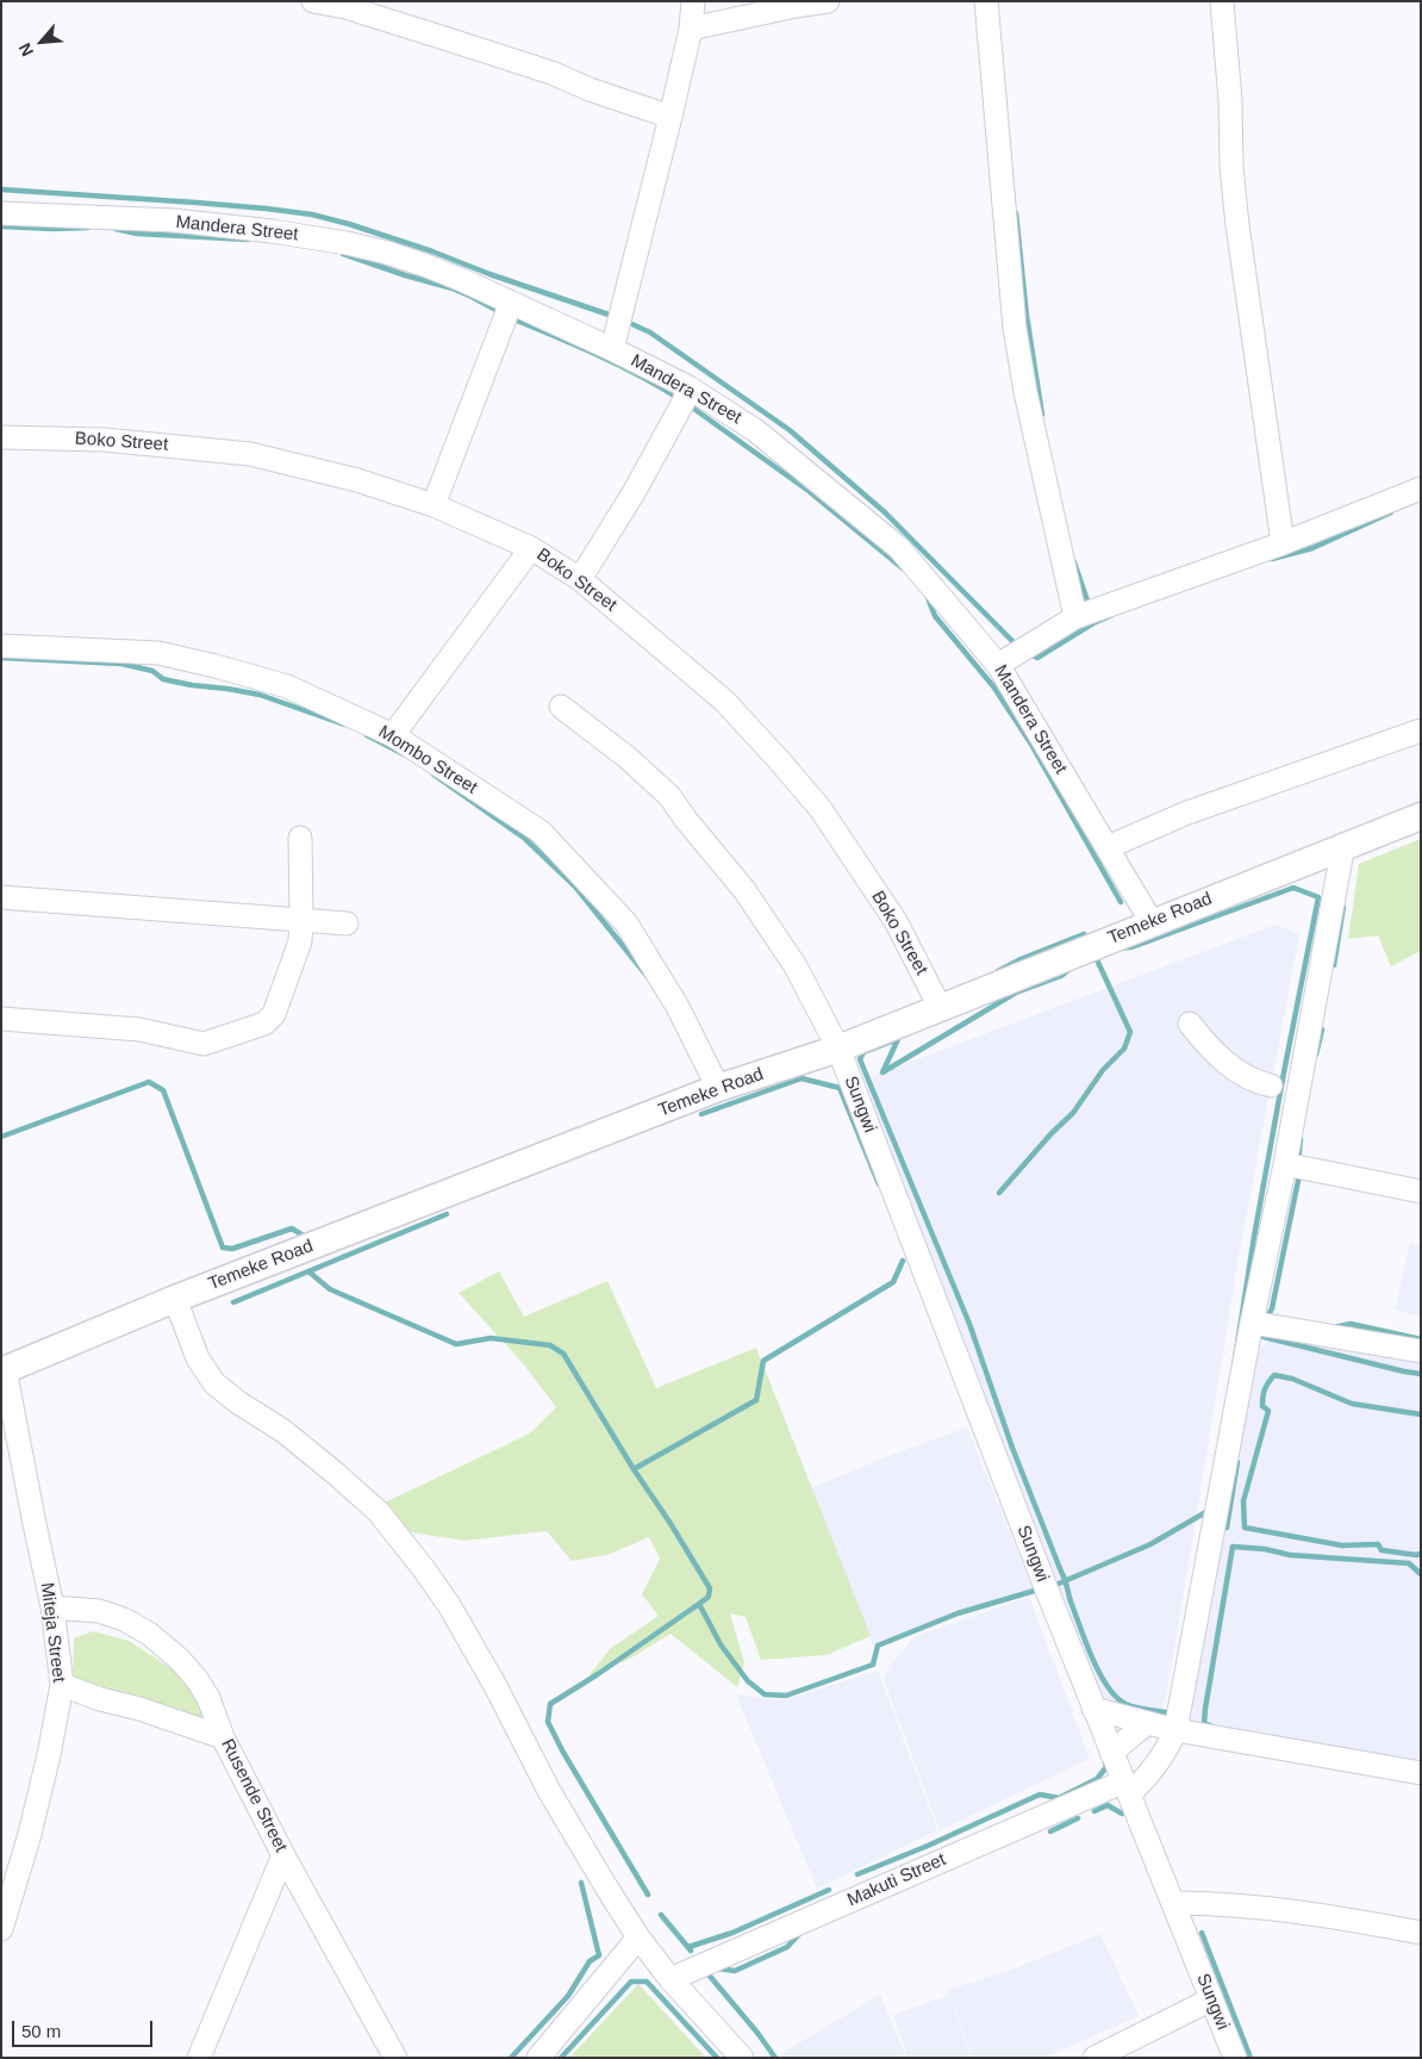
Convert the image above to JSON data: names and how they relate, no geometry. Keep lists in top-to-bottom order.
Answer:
{
  "streets": {
    "street": [
      "Mandera Street",
      "Boko Street",
      "Mombo Street",
      "Temeke Road",
      "Sungwi",
      "Miteja Street",
      "Rusende Street",
      "Makuti Street"
    ]
  },
  "crossings": [
    ["Mandera Street", "Temeke Road"],
    ["Boko Street", "Temeke Road"],
    ["Mombo Street", "Temeke Road"],
    ["Temeke Road", "Sungwi"],
    ["Temeke Road", "Miteja Street"],
    ["Sungwi", "Makuti Street"],
    ["Miteja Street", "Rusende Street"]
  ],
  "scale_bar": "50 m",
  "north": "bottom left"
}
